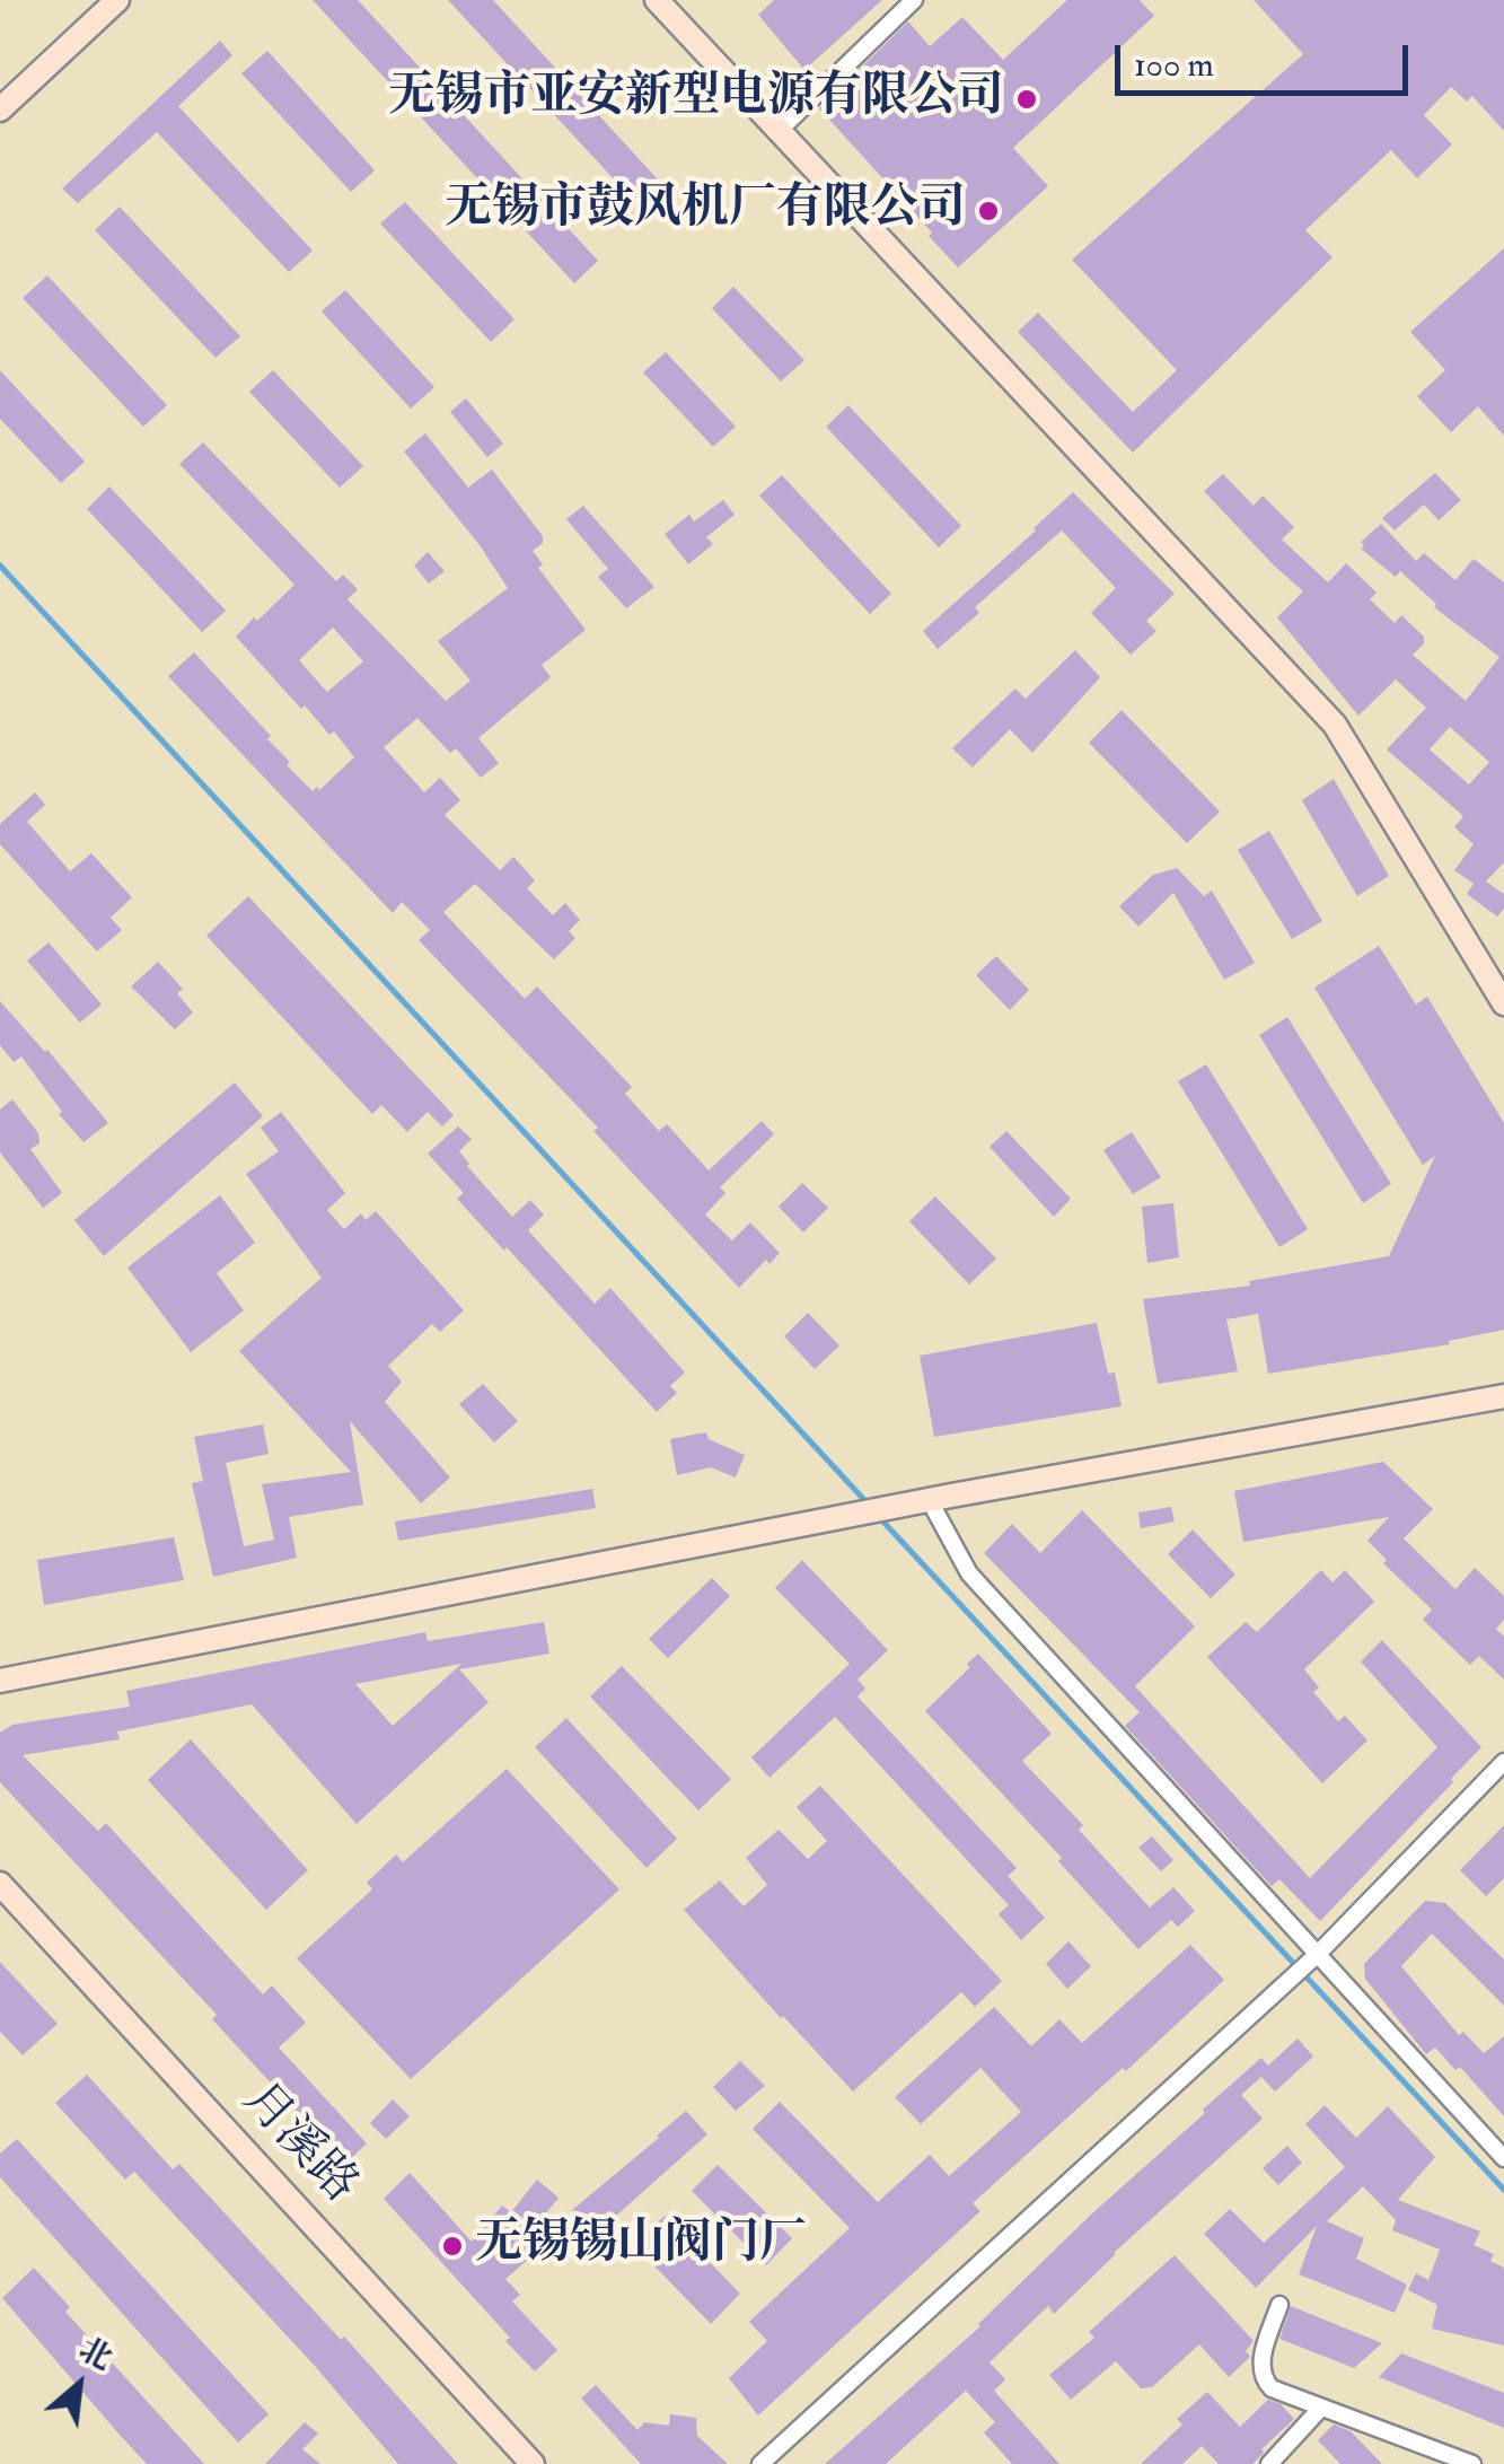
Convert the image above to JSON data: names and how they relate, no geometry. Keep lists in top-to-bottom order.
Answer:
{
  "streets": {
    "street": ["月溪路"]
  },
  "places": ["无锡市亚安新型电源有限公司", "无锡市鼓风机厂有限公司", "无锡锡山阀门厂"],
  "scale_bar": "100 m",
  "north": "top right"
}
